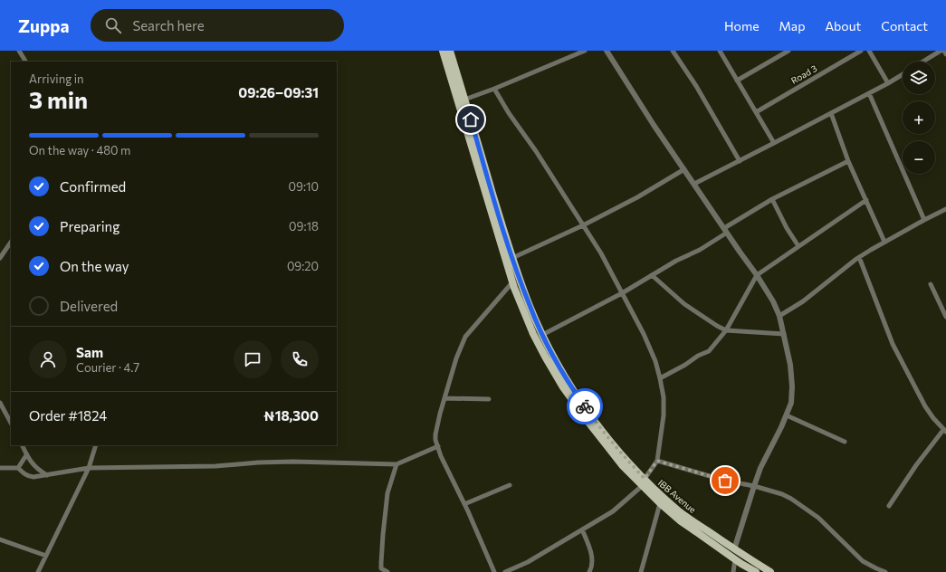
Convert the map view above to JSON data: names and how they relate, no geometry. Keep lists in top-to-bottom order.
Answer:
{
  "streets": {
    "main road": ["IBB Avenue"],
    "street": ["Road 3"]
  },
  "page": {
    "header": "Zuppa",
    "search": "Search here",
    "nav": [
      "Home",
      "Map",
      "About",
      "Contact"
    ],
    "map_buttons": ["+", "−"],
    "heading": ["3 min", "Arriving in", "09:26–09:31"],
    "panel": [
      "Sam",
      "Courier · 4.7",
      "Order #1824",
      "₦18,300"
    ],
    "bar": "On the way · 480 m",
    "list": [
      ["Confirmed", "09:10"],
      ["Preparing", "09:18"],
      ["On the way", "09:20"],
      "Delivered"
    ]
  }
}
